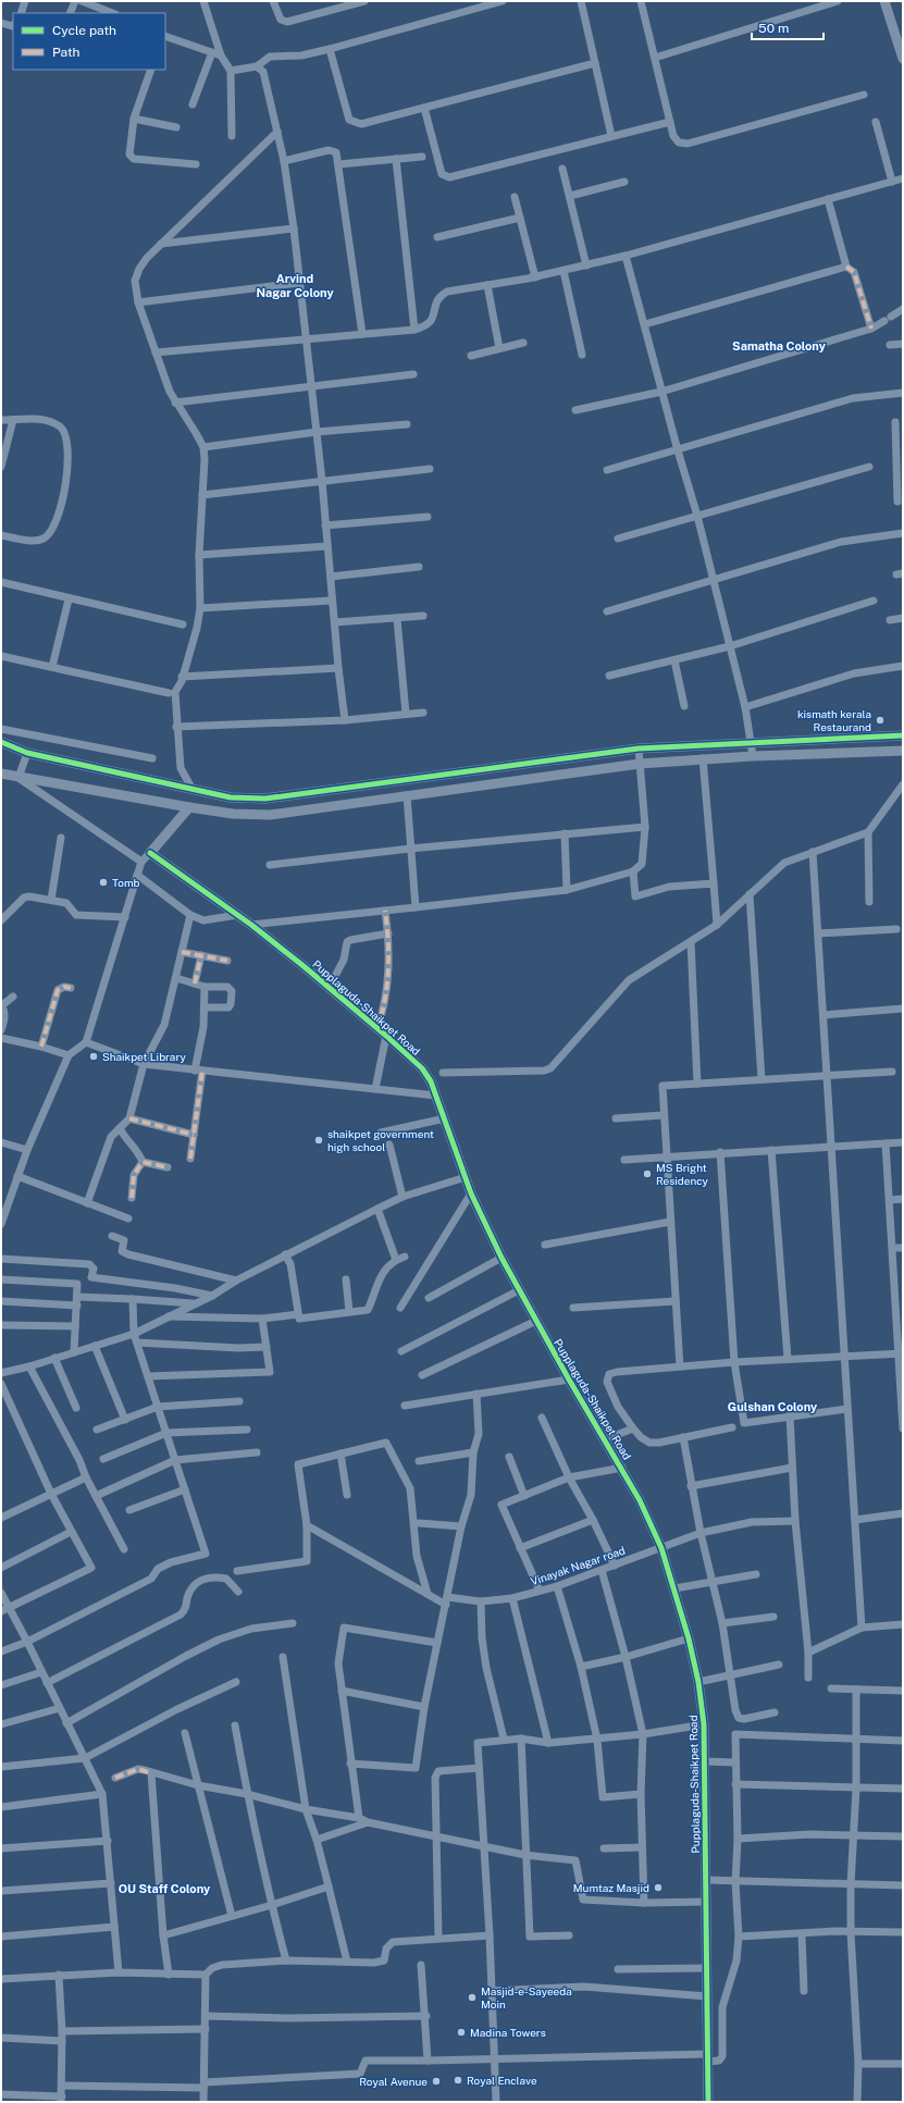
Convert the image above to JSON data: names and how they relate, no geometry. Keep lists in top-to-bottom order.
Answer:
{
  "streets": {
    "street": ["Pupplaguda-Shaikpet Road", "Vinayak Nagar road"]
  },
  "crossings": [
    ["Pupplaguda-Shaikpet Road", "Vinayak Nagar road"]
  ],
  "districts": [
    "Arvind Nagar Colony",
    "Samatha Colony",
    "Gulshan Colony",
    "OU Staff Colony"
  ],
  "places": [
    "kismath kerala Restaurand",
    "Tomb",
    "Shaikpet Library",
    "shaikpet government high school",
    "MS Bright Residency",
    "Mumtaz Masjid",
    "Masjid-e-Sayeeda Moin",
    "Madina Towers",
    "Royal Enclave",
    "Royal Avenue"
  ],
  "legend": ["Cycle path", "Path"],
  "scale_bar": "50 m"
}
